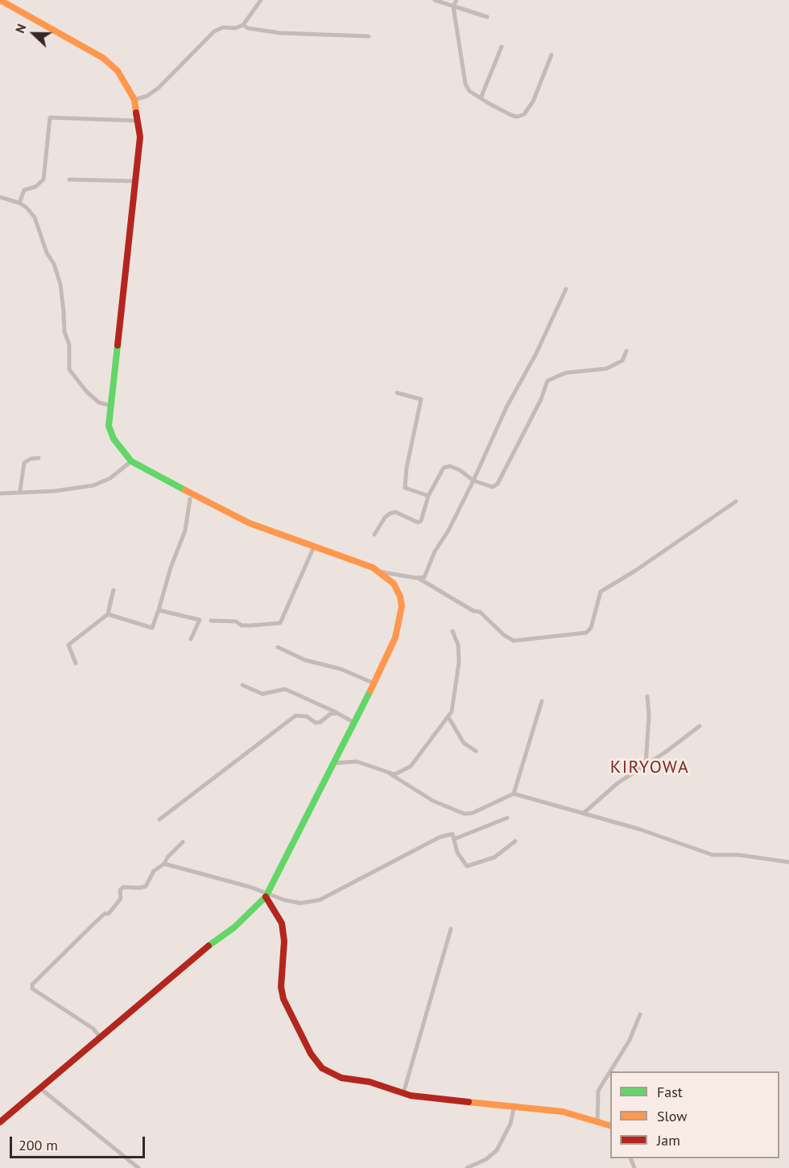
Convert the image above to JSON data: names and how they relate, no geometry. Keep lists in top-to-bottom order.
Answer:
{
  "districts": ["KIRYOWA"],
  "legend": ["Fast", "Slow", "Jam"],
  "scale_bar": "200 m",
  "north": "left"
}
